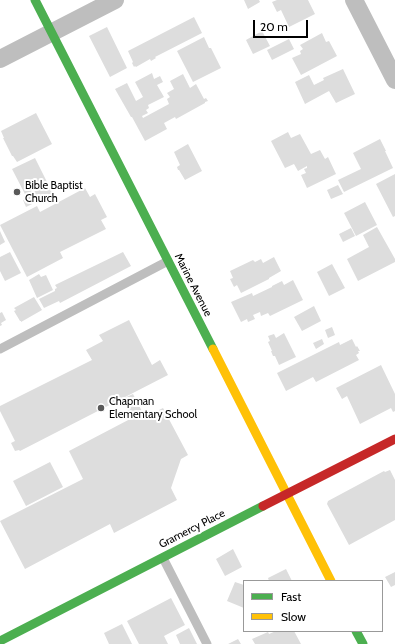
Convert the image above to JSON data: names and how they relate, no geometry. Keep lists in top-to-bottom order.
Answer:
{
  "streets": {
    "main road": ["Marine Avenue", "Gramercy Place"]
  },
  "crossings": [
    ["Marine Avenue", "Gramercy Place"]
  ],
  "places": ["Bible Baptist Church", "Chapman Elementary School"],
  "legend": ["Fast", "Slow"],
  "scale_bar": "20 m"
}
